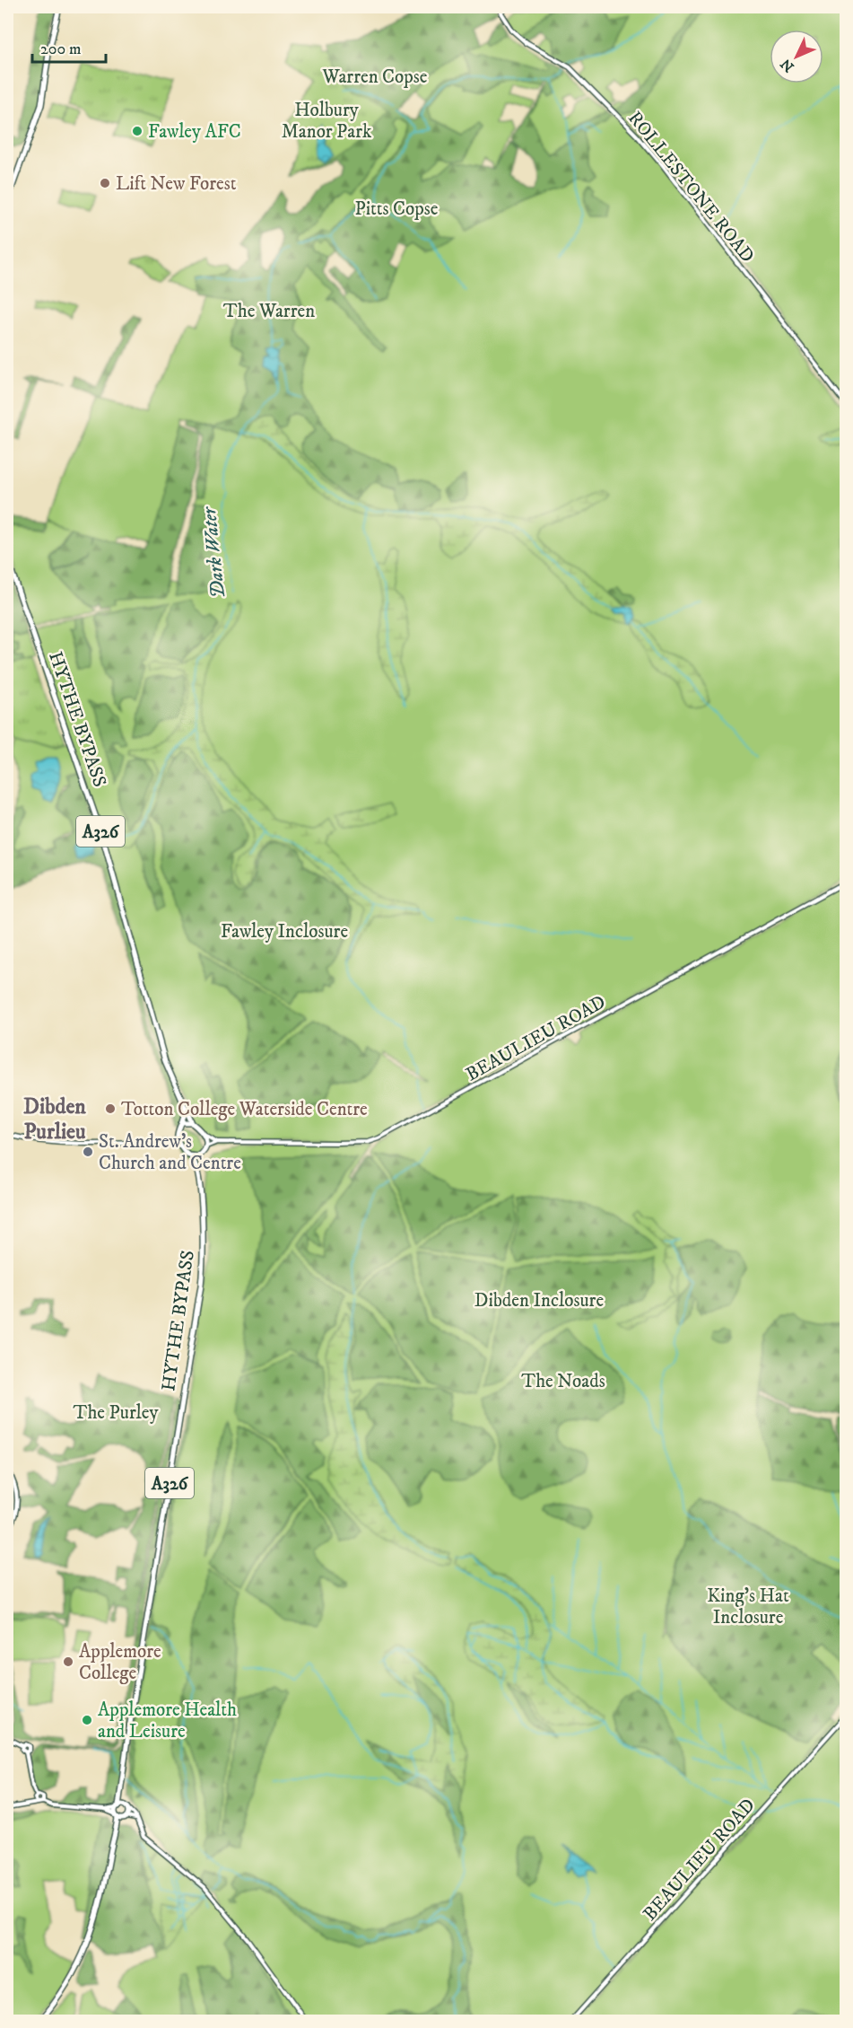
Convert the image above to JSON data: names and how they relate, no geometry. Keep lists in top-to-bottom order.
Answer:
{
  "streets": {
    "main road": ["HYTHE BYPASS", "A326"],
    "street": ["ROLLESTONE ROAD", "BEAULIEU ROAD"]
  },
  "crossings": [
    ["HYTHE BYPASS", "BEAULIEU ROAD"]
  ],
  "districts": ["Dibden Purlieu"],
  "water": ["Dark Water"],
  "parks": [
    "Warren Copse",
    "Holbury Manor Park",
    "Pitts Copse",
    "The Warren",
    "Fawley Inclosure",
    "Dibden Inclosure",
    "The Noads",
    "The Purley",
    "King's Hat Inclosure"
  ],
  "places": [
    "Fawley AFC",
    "Lift New Forest",
    "Totton College Waterside Centre",
    "St. Andrew's Church and Centre",
    "Applemore College",
    "Applemore Health and Leisure"
  ],
  "scale_bar": "200 m",
  "north": "bottom left"
}
